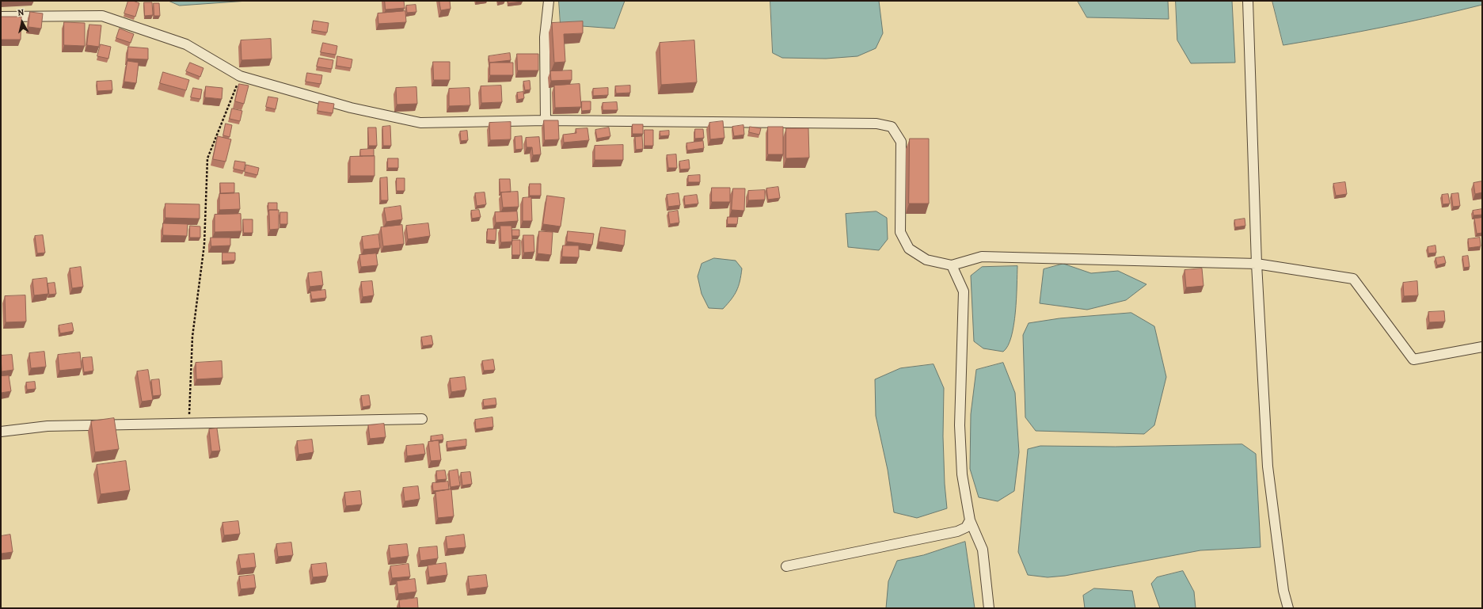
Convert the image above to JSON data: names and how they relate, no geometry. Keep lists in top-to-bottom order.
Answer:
{
  "north": "top"
}
